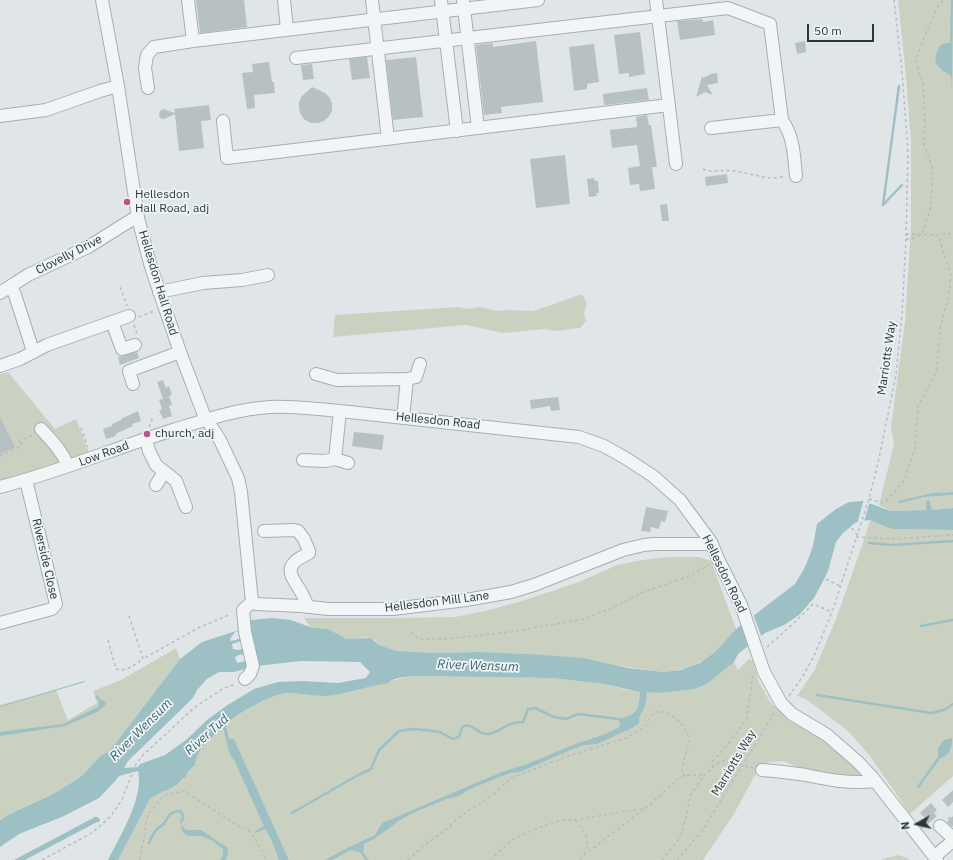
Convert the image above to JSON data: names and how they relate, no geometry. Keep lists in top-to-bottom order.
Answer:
{
  "streets": {
    "street": [
      "Clovelly Drive",
      "Hellesdon Hall Road",
      "Hellesdon Road",
      "Low Road",
      "Riverside Close",
      "Hellesdon Mill Lane"
    ],
    "path": ["Marriotts Way"]
  },
  "crossings": [
    ["Clovelly Drive", "Hellesdon Hall Road"],
    ["Hellesdon Hall Road", "Hellesdon Road"],
    ["Hellesdon Hall Road", "Low Road"],
    ["Marriotts Way", "Hellesdon Road"],
    ["Hellesdon Road", "Low Road"],
    ["Hellesdon Road", "Hellesdon Mill Lane"],
    ["Low Road", "Riverside Close"]
  ],
  "water": ["River Wensum", "River Tud"],
  "places": ["Hellesdon Hall Road, adj", "church, adj"],
  "scale_bar": "50 m",
  "north": "left"
}
